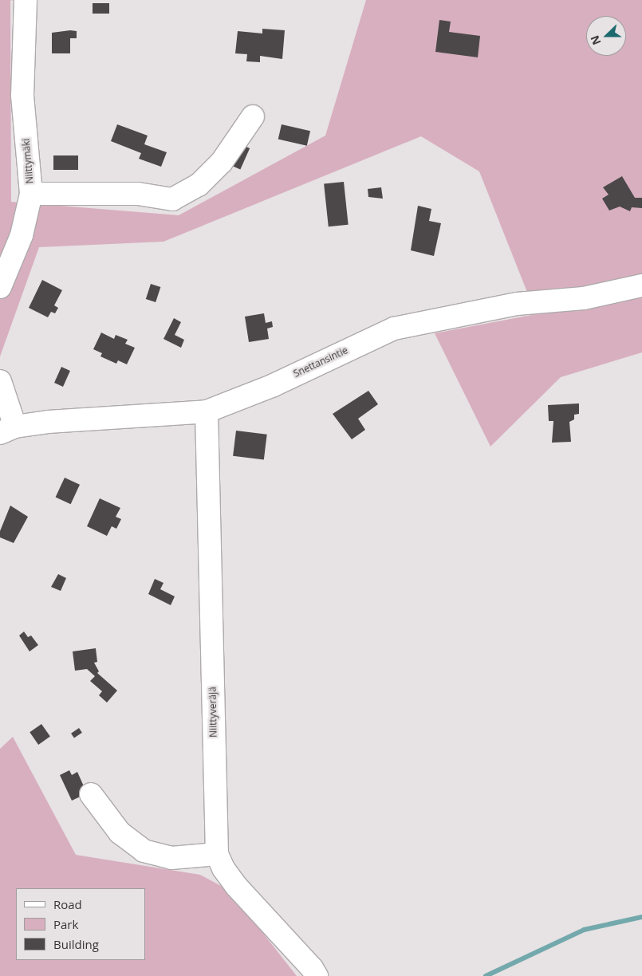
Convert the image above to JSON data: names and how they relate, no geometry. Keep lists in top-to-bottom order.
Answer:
{
  "streets": {
    "street": ["Niittymäki", "Snettansintie", "Niittyveräjä"]
  },
  "crossings": [
    ["Snettansintie", "Niittyveräjä"]
  ],
  "legend": ["Road", "Park", "Building"],
  "north": "left"
}
